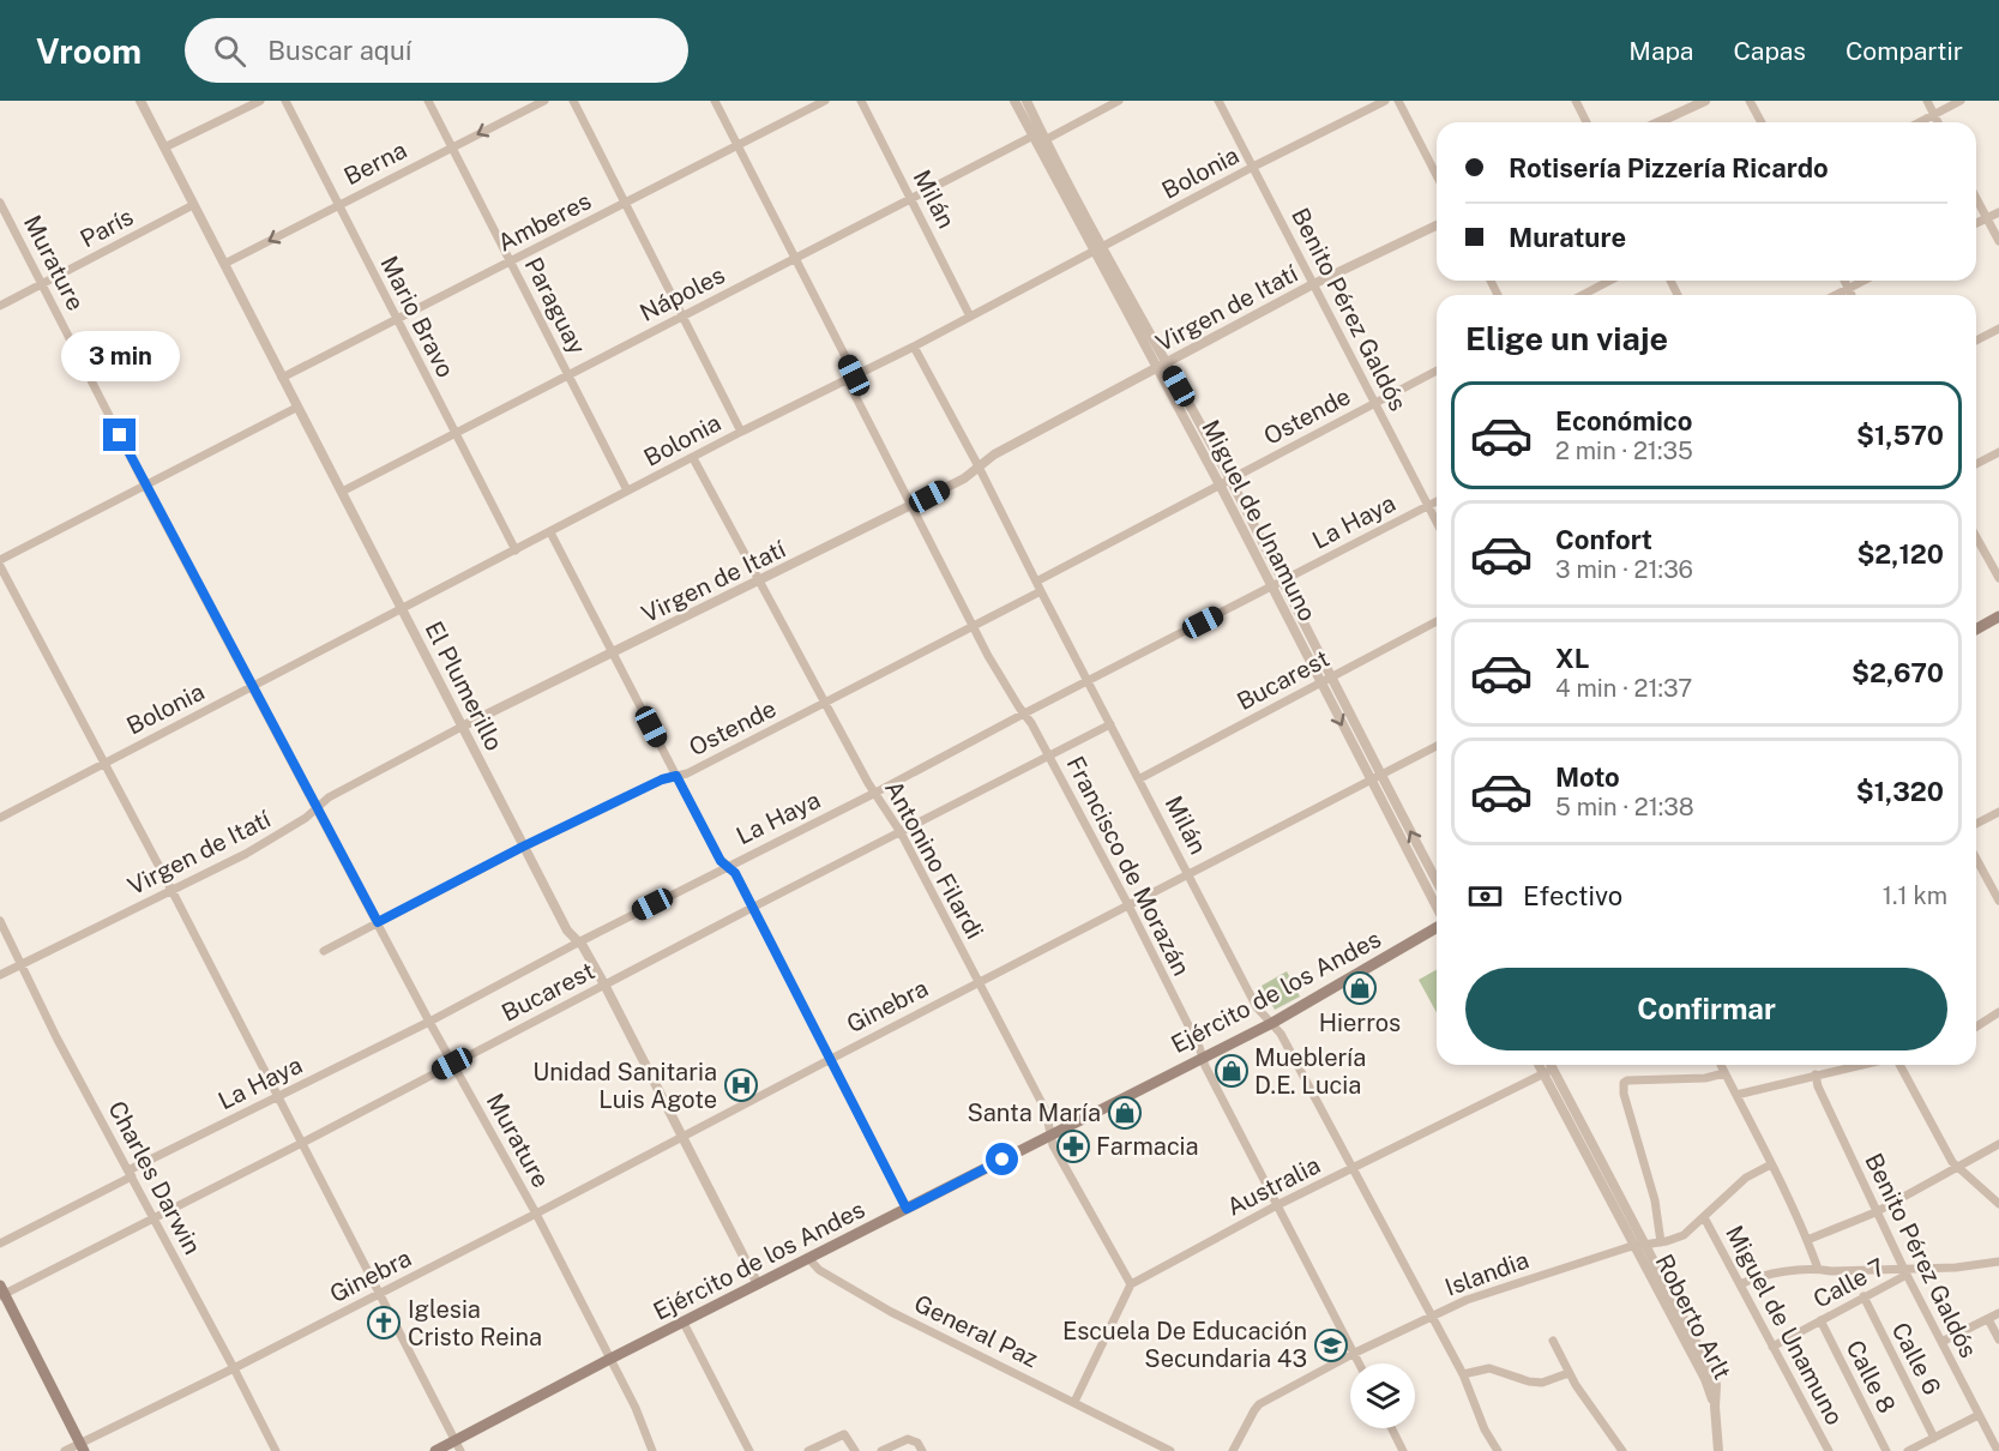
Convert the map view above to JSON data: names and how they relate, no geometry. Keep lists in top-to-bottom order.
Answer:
{
  "streets": {
    "main road": ["Ejército de los Andes"],
    "street": [
      "Berna",
      "Bolonia",
      "Milán",
      "Amberes",
      "París",
      "Murature",
      "Nápoles",
      "Paraguay",
      "Virgen de Itatí",
      "Benito Pérez Galdós",
      "Mario Bravo",
      "Ostende",
      "Miguel de Unamuno",
      "La Haya",
      "Bucarest",
      "El Plumerillo",
      "Antonino Filardi",
      "Francisco de Morazán",
      "Ginebra",
      "Charles Darwin",
      "Australia",
      "Islandia",
      "Calle 7",
      "Roberto Arlt",
      "General Paz",
      "Calle 6",
      "Calle 8"
    ]
  },
  "crossings": [
    ["Berna", "Paraguay"],
    ["Berna", "Mario Bravo"],
    ["Berna", "El Plumerillo"],
    ["Bolonia", "Milán"],
    ["Bolonia", "Murature"],
    ["Bolonia", "Paraguay"],
    ["Bolonia", "Benito Pérez Galdós"],
    ["Bolonia", "Mario Bravo"],
    ["Bolonia", "Miguel de Unamuno"],
    ["Bolonia", "El Plumerillo"],
    ["Bolonia", "Antonino Filardi"],
    ["Bolonia", "Francisco de Morazán"],
    ["Milán", "Nápoles"],
    ["Milán", "Virgen de Itatí"],
    ["Milán", "Ostende"],
    ["Milán", "La Haya"],
    ["Milán", "Bucarest"],
    ["Milán", "Ejército de los Andes"],
    ["Milán", "Ginebra"],
    ["Milán", "Australia"],
    ["Milán", "Islandia"],
    ["Amberes", "Paraguay"],
    ["Amberes", "Mario Bravo"],
    ["Amberes", "El Plumerillo"],
    ["Amberes", "Francisco de Morazán"],
    ["París", "Murature"],
    ["París", "El Plumerillo"],
    ["Murature", "Virgen de Itatí"],
    ["Murature", "Ostende"],
    ["Murature", "La Haya"],
    ["Murature", "Bucarest"],
    ["Murature", "Ejército de los Andes"],
    ["Murature", "Ginebra"],
    ["Nápoles", "Paraguay"],
    ["Nápoles", "Mario Bravo"],
    ["Nápoles", "Miguel de Unamuno"],
    ["Nápoles", "El Plumerillo"],
    ["Nápoles", "Francisco de Morazán"],
    ["Virgen de Itatí", "Benito Pérez Galdós"],
    ["Virgen de Itatí", "Miguel de Unamuno"],
    ["Virgen de Itatí", "El Plumerillo"],
    ["Virgen de Itatí", "Antonino Filardi"],
    ["Virgen de Itatí", "Francisco de Morazán"],
    ["Virgen de Itatí", "Charles Darwin"],
    ["Benito Pérez Galdós", "Ostende"],
    ["Benito Pérez Galdós", "La Haya"],
    ["Benito Pérez Galdós", "Calle 7"],
    ["Ostende", "Miguel de Unamuno"],
    ["Ostende", "El Plumerillo"],
    ["Ostende", "Antonino Filardi"],
    ["Ostende", "Francisco de Morazán"],
    ["Miguel de Unamuno", "La Haya"],
    ["Miguel de Unamuno", "Bucarest"],
    ["Miguel de Unamuno", "Ginebra"],
    ["Miguel de Unamuno", "Islandia"],
    ["Miguel de Unamuno", "Calle 7"],
    ["La Haya", "El Plumerillo"],
    ["La Haya", "Antonino Filardi"],
    ["La Haya", "Francisco de Morazán"],
    ["La Haya", "Charles Darwin"],
    ["Bucarest", "El Plumerillo"],
    ["Bucarest", "Antonino Filardi"],
    ["Bucarest", "Francisco de Morazán"],
    ["Bucarest", "Charles Darwin"],
    ["El Plumerillo", "Ejército de los Andes"],
    ["El Plumerillo", "Ginebra"],
    ["Antonino Filardi", "Ejército de los Andes"],
    ["Antonino Filardi", "Ginebra"],
    ["Antonino Filardi", "Australia"],
    ["Francisco de Morazán", "Ejército de los Andes"],
    ["Francisco de Morazán", "Ginebra"],
    ["Francisco de Morazán", "Australia"],
    ["Francisco de Morazán", "Islandia"],
    ["Ejército de los Andes", "General Paz"],
    ["Ginebra", "Charles Darwin"],
    ["Islandia", "Roberto Arlt"],
    ["Calle 7", "Calle 6"],
    ["Calle 7", "Calle 8"]
  ],
  "one_way": ["Berna"],
  "places": {
    "shop": ["Hierros", "Mueblería D.E. Lucia", "Santa María"],
    "hospital": ["Unidad Sanitaria Luis Agote"],
    "pharmacy": ["Farmacia"],
    "church": ["Iglesia Cristo Reina"],
    "school or university": ["Escuela De Educación Secundaria 43"]
  },
  "page": {
    "header": "Vroom",
    "search": "Buscar aquí",
    "nav": ["Mapa", "Capas", "Compartir"],
    "banner": ["Rotisería Pizzería Ricardo", "Murature"],
    "heading": "Elige un viaje",
    "bubble": "3 min",
    "list": [
      {
        "name": "Económico",
        "note": "2 min · 21:35",
        "value": "$1,570"
      },
      {
        "name": "Confort",
        "note": "3 min · 21:36",
        "value": "$2,120"
      },
      {
        "name": "XL",
        "note": "4 min · 21:37",
        "value": "$2,670"
      },
      {
        "name": "Moto",
        "note": "5 min · 21:38",
        "value": "$1,320"
      }
    ],
    "pay": ["Efectivo", "1.1 km"],
    "buttons": "Confirmar"
  }
}
